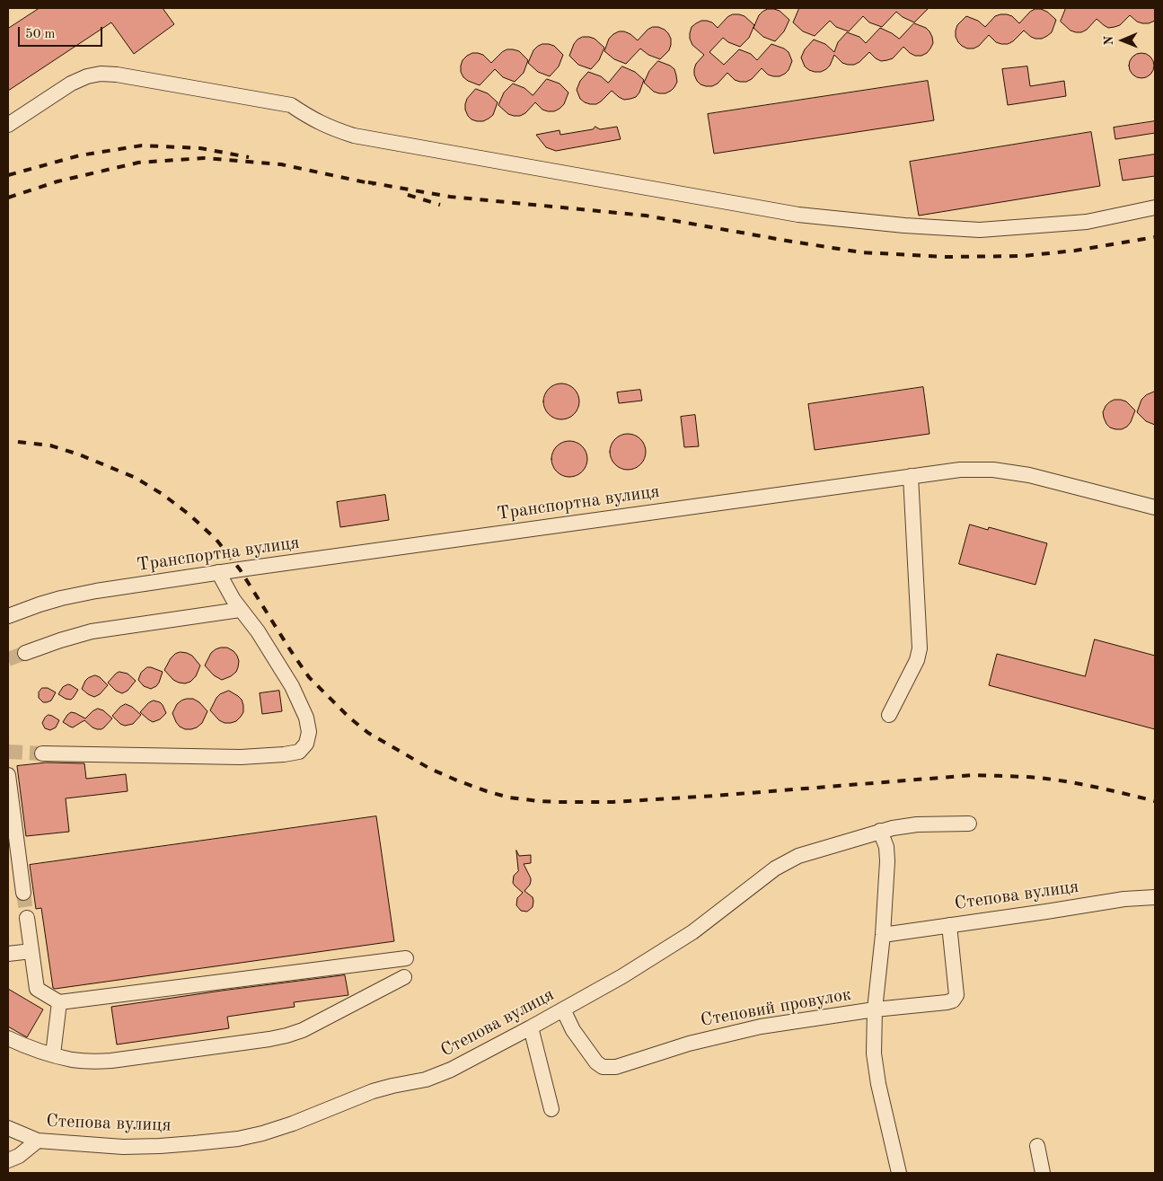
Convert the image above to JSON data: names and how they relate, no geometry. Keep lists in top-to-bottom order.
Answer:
{
  "streets": {
    "street": ["Транспортна вулиця", "Степова вулиця", "Степовий провулок"]
  },
  "crossings": [
    ["Степова вулиця", "Степовий провулок"]
  ],
  "scale_bar": "50 m",
  "north": "left"
}
